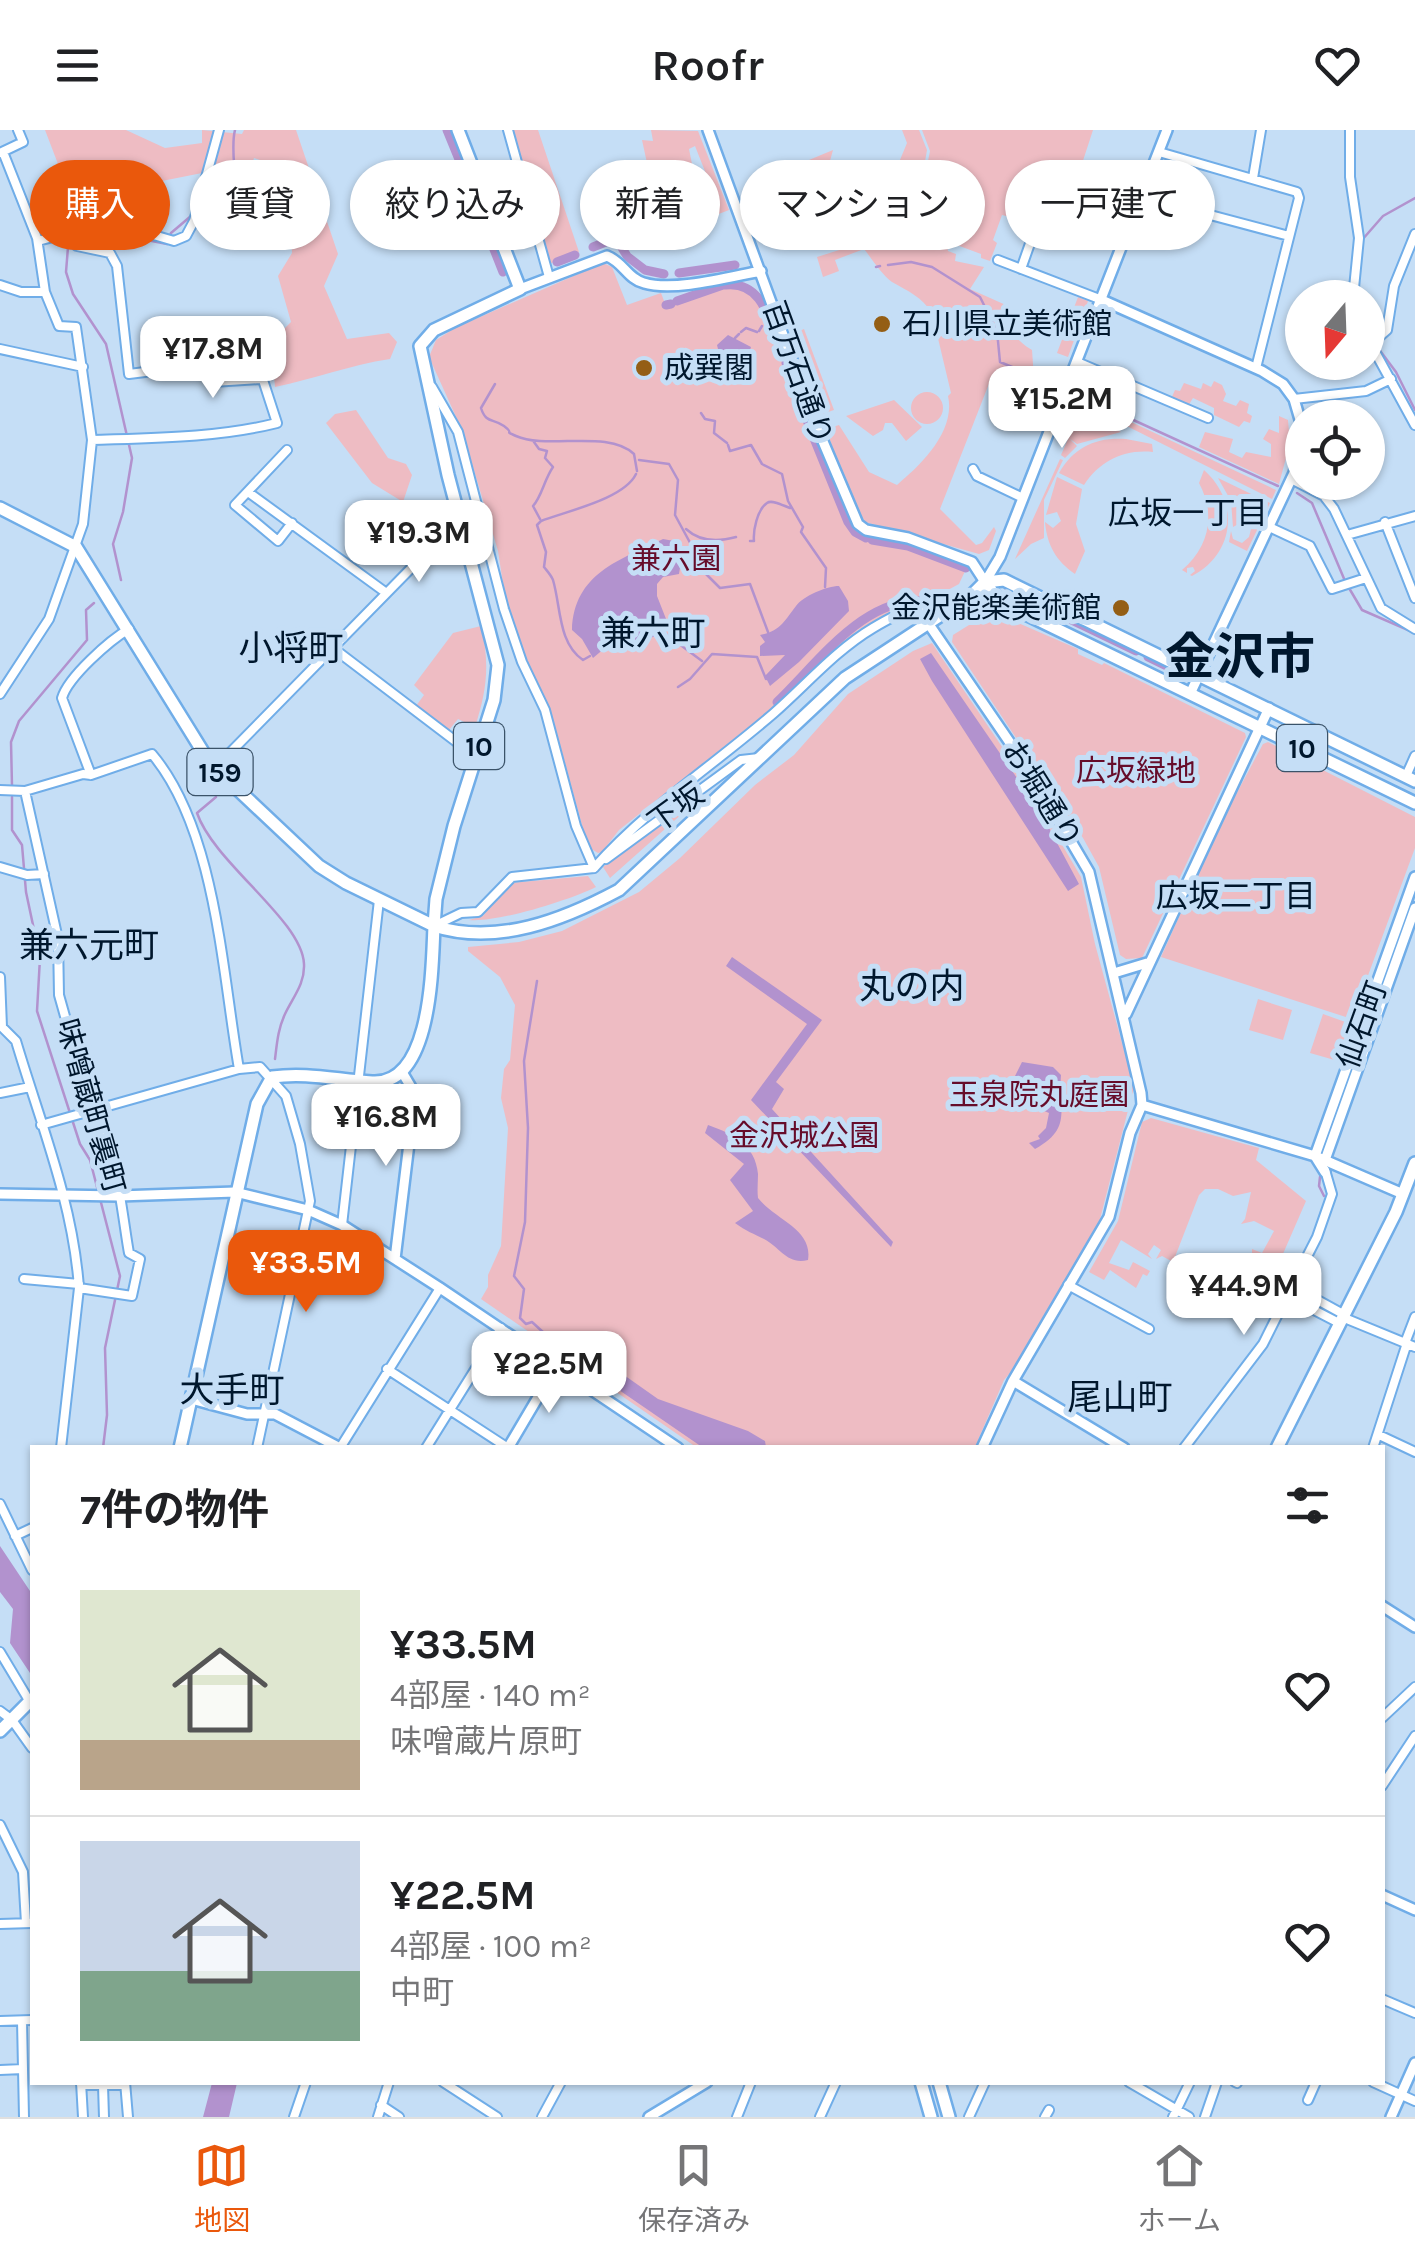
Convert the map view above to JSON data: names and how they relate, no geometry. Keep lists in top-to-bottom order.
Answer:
{
  "streets": {
    "main road": ["百万石通り", "10", "159"],
    "street": [
      "お堀通り",
      "下坂",
      "仙石町",
      "味噌蔵町裏町"
    ]
  },
  "crossings": [
    ["百万石通り", "10"],
    ["10", "159"]
  ],
  "districts": [
    "広坂一丁目",
    "兼六町",
    "小将町",
    "金沢市",
    "広坂二丁目",
    "兼六元町",
    "丸の内",
    "大手町",
    "尾山町"
  ],
  "parks": [
    "兼六園",
    "広坂緑地",
    "玉泉院丸庭園",
    "金沢城公園"
  ],
  "places": ["石川県立美術館", "成巽閣", "金沢能楽美術館"],
  "north": "bottom",
  "page": {
    "header": "Roofr",
    "chip": [
      "購入",
      "賃貸",
      "絞り込み",
      "新着",
      "マンション",
      "一戸建て"
    ],
    "price": [
      "¥17.8M",
      "¥15.2M",
      "¥19.3M",
      "¥16.8M",
      "¥33.5M",
      "¥44.9M",
      "¥22.5M"
    ],
    "heading": "7件の物件",
    "list": [
      {
        "name": "¥33.5M",
        "note": "4部屋 · 140 m² · 味噌蔵片原町"
      },
      {
        "name": "¥22.5M",
        "note": "4部屋 · 100 m² · 中町"
      }
    ],
    "tabs": ["地図", "保存済み", "ホーム"]
  }
}
